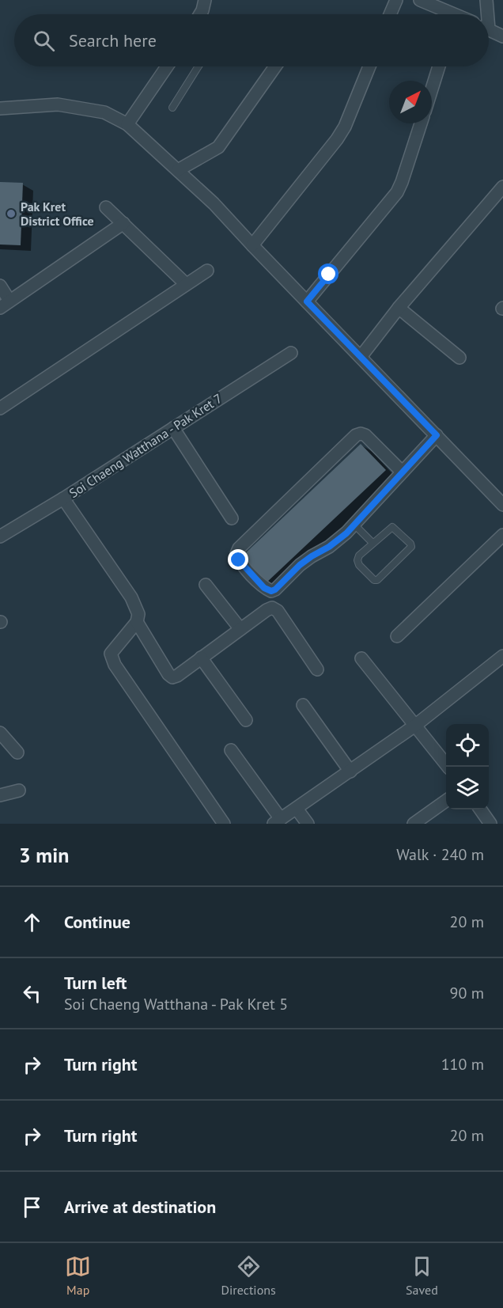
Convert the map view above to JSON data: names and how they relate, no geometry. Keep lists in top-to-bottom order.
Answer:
{
  "streets": {
    "street": ["Soi Chaeng Watthana - Pak Kret 7"]
  },
  "places": ["Pak Kret District Office"],
  "north": "top right",
  "page": {
    "search": "Search here",
    "heading": ["3 min", "Walk · 240 m"],
    "list": [
      ["Continue", "20 m"],
      ["Turn left", "Soi Chaeng Watthana - Pak Kret 5", "90 m"],
      ["Turn right", "110 m"],
      ["Turn right", "20 m"],
      "Arrive at destination"
    ],
    "nav": ["Map", "Directions", "Saved"]
  }
}
